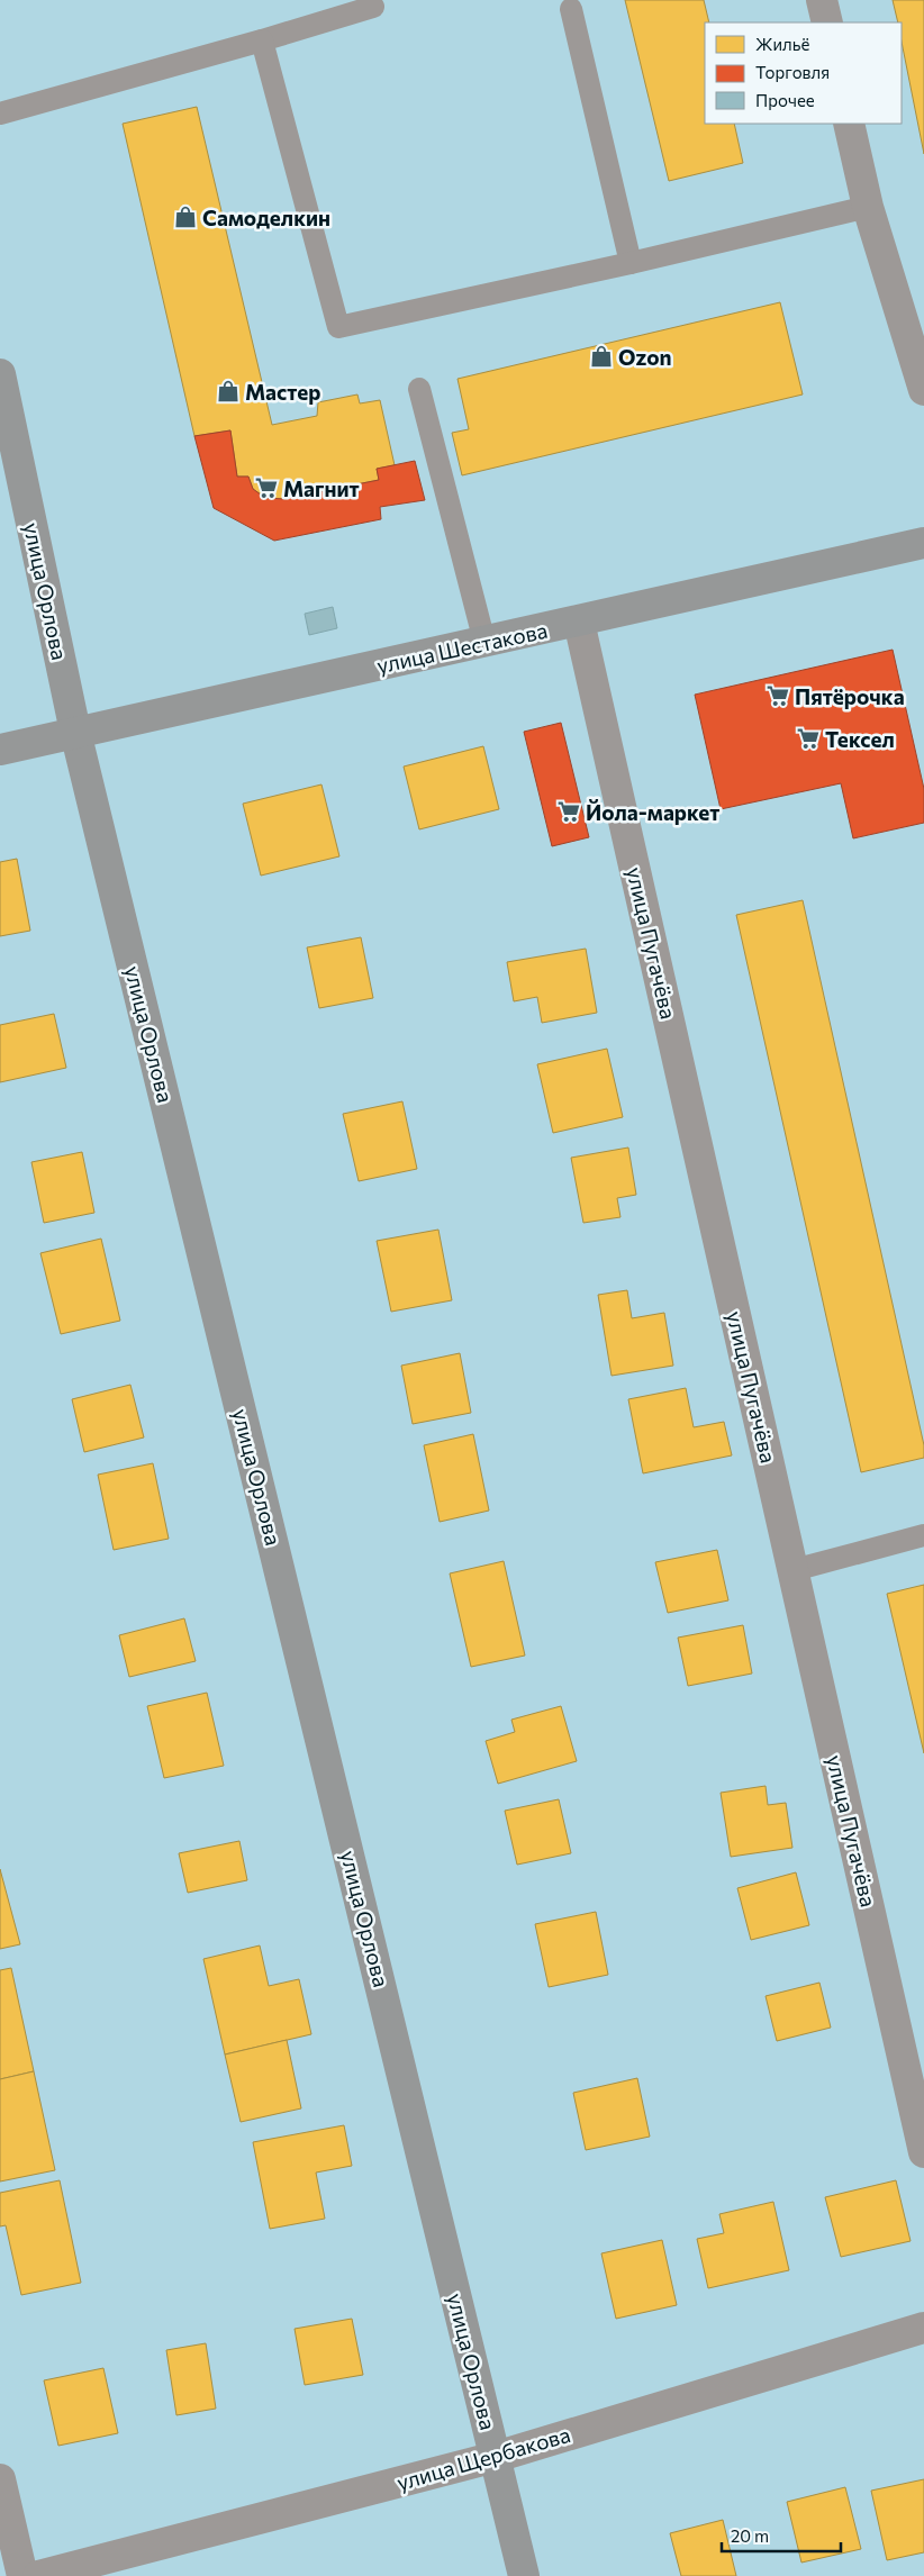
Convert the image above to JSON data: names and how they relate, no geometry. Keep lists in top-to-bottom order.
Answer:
{
  "streets": {
    "street": [
      "улица Орлова",
      "улица Шестакова",
      "улица Пугачёва",
      "улица Щербакова"
    ]
  },
  "crossings": [
    ["улица Орлова", "улица Шестакова"],
    ["улица Орлова", "улица Щербакова"],
    ["улица Шестакова", "улица Пугачёва"]
  ],
  "places": {
    "shop": ["Самоделкин", "Ozon", "Мастер"],
    "supermarket": [
      "Магнит",
      "Пятёрочка",
      "Тексел",
      "Йола-маркет"
    ]
  },
  "legend": ["Жильё", "Торговля", "Прочее"],
  "scale_bar": "20 m"
}
